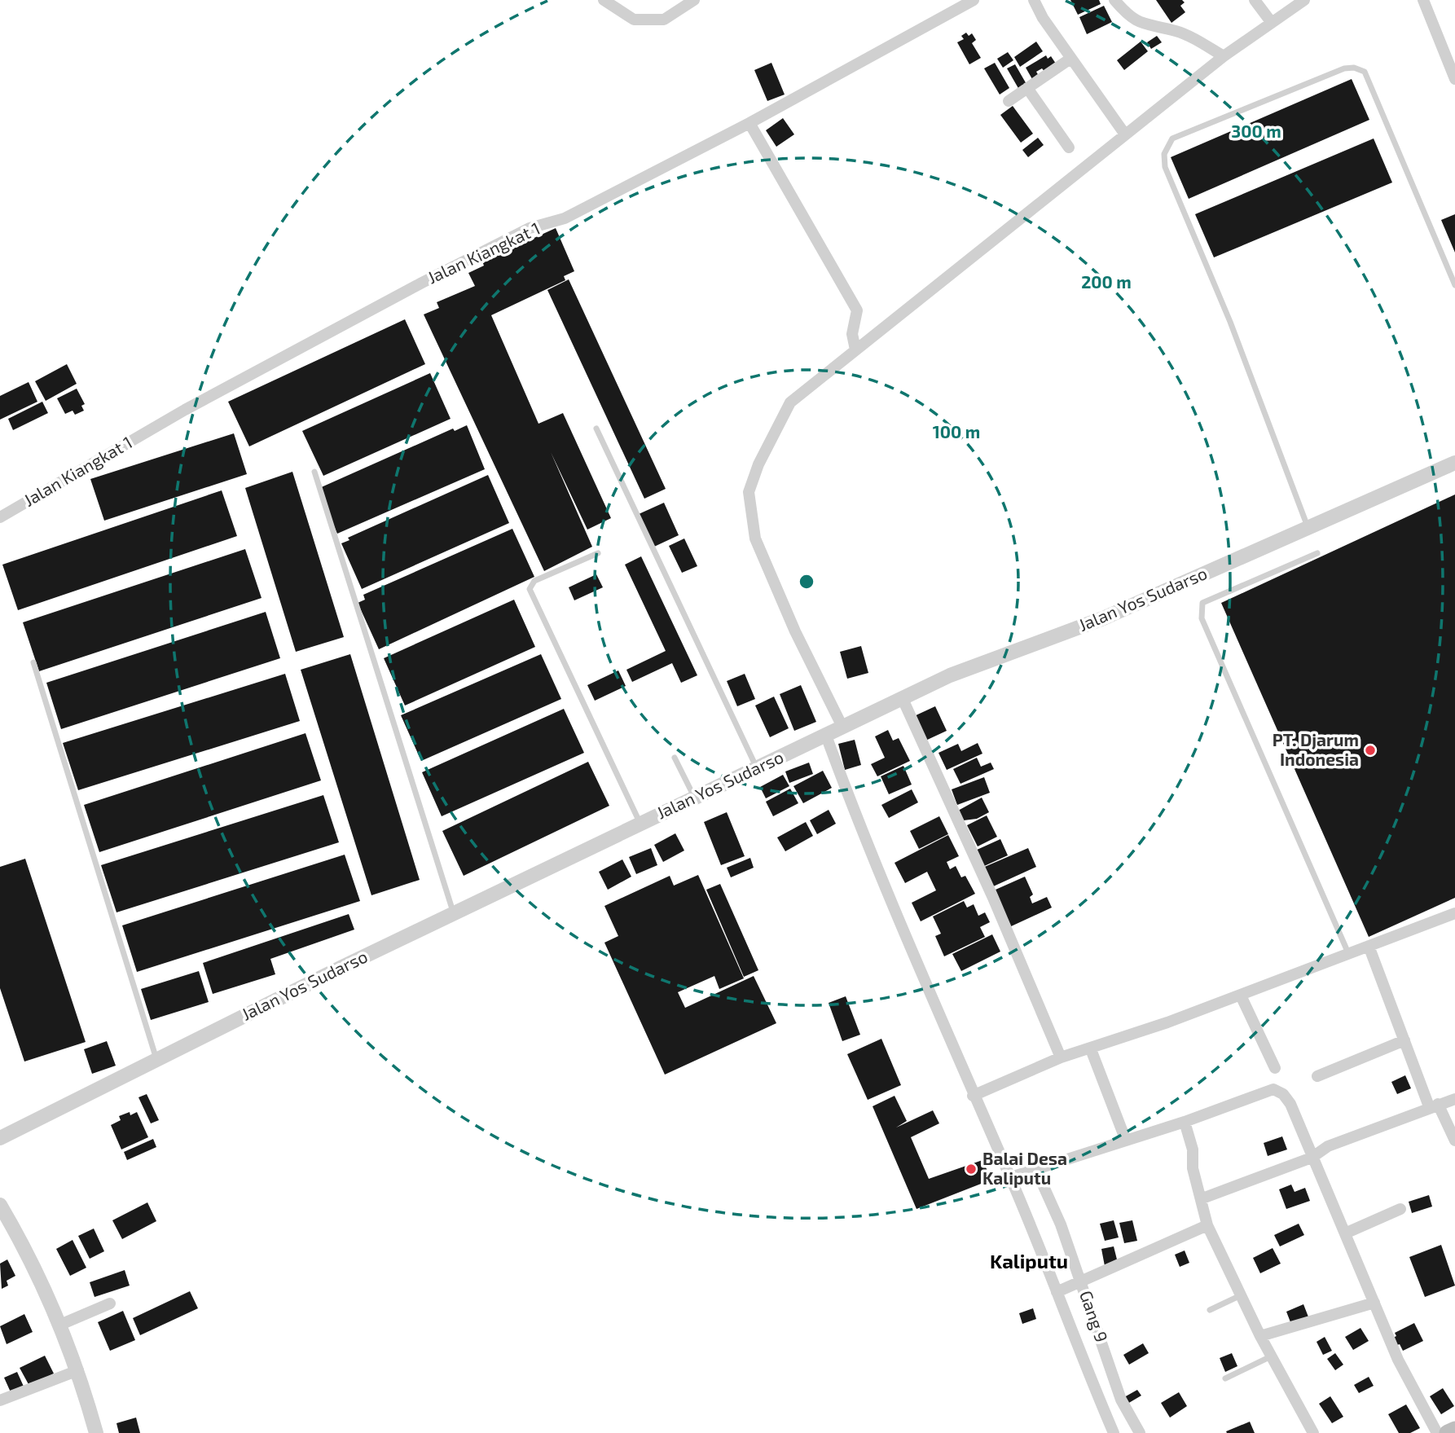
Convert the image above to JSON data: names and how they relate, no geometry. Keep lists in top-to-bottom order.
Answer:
{
  "streets": {
    "street": ["Jalan Kiangkat 1", "Jalan Yos Sudarso", "Gang 9"]
  },
  "districts": ["Kaliputu"],
  "places": ["PT. Djarum Indonesia", "Balai Desa Kaliputu"],
  "rings": ["300 m", "200 m", "100 m"]
}
